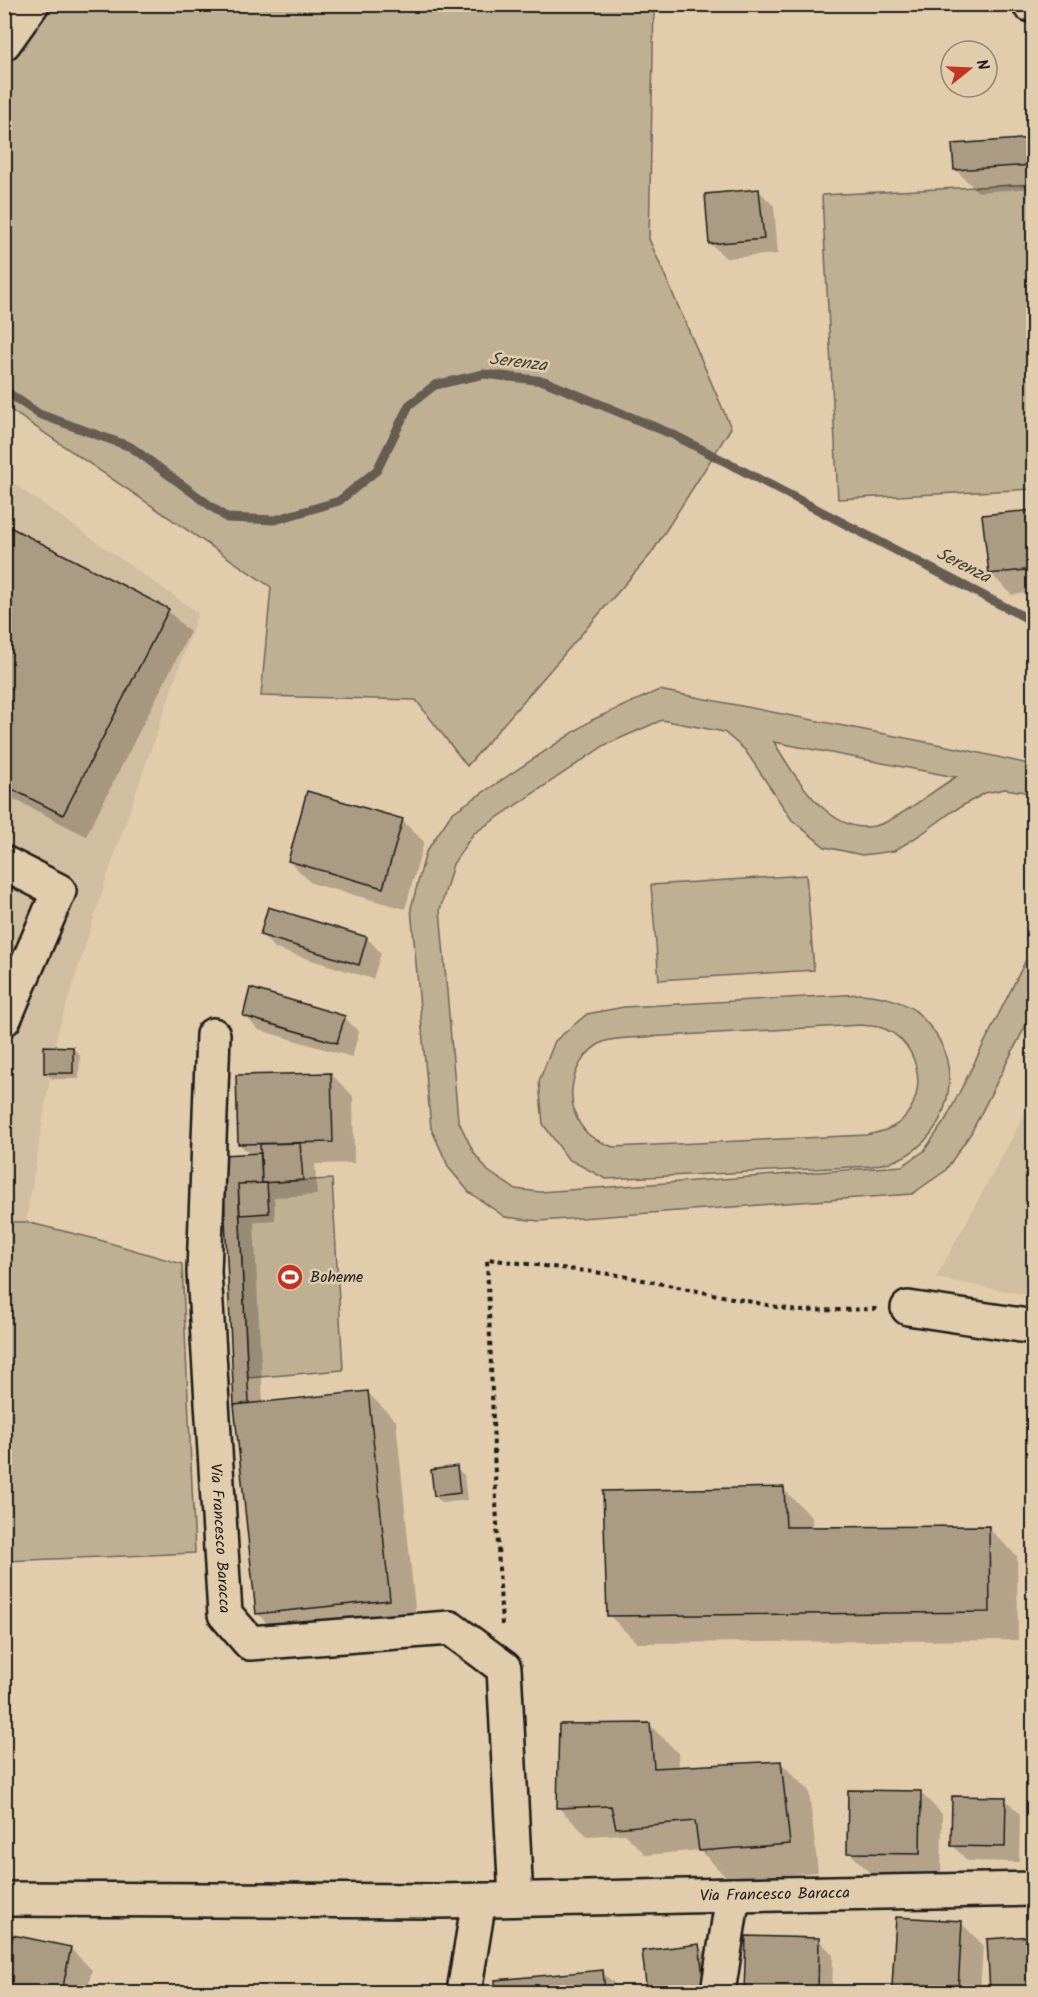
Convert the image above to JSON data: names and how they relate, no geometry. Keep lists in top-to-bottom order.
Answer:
{
  "streets": {
    "street": ["Via Francesco Baracca"]
  },
  "water": ["Serenza"],
  "places": {
    "sports": ["Boheme"]
  },
  "north": "right"
}
